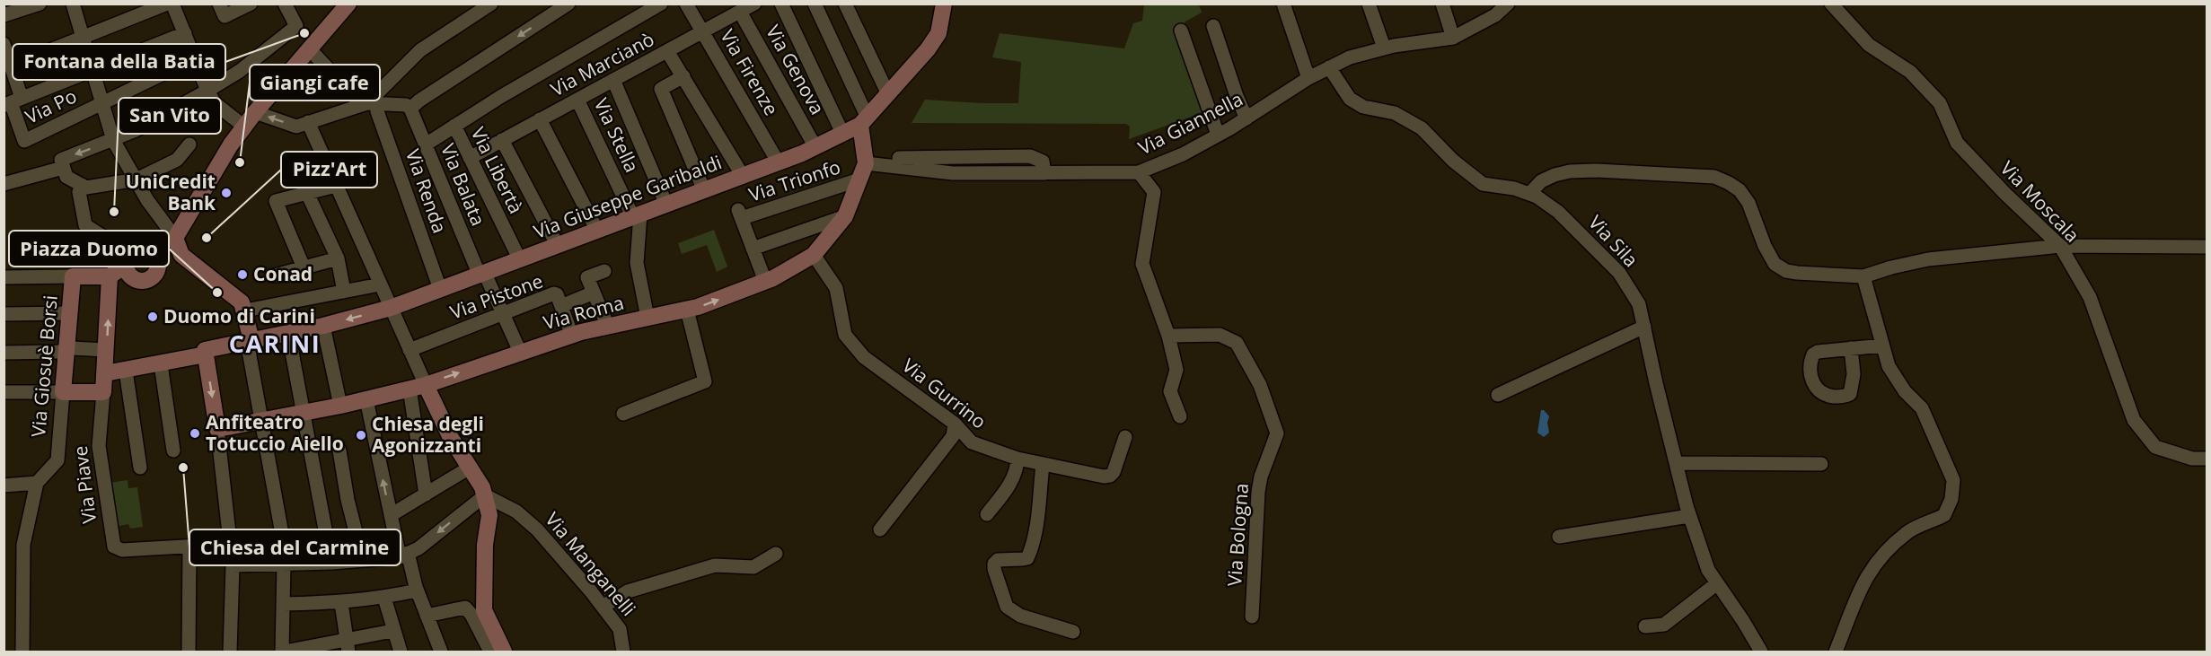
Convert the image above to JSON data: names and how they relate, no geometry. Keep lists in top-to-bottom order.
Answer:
{
  "streets": {
    "street": [
      "Via Marcianò",
      "Via Genova",
      "Via Firenze",
      "Via Po",
      "Via Giannella",
      "Via Stella",
      "Via Libertà",
      "Via Trionfo",
      "Via Balata",
      "Via Renda",
      "Via Giuseppe Garibaldi",
      "Via Moscala",
      "Via Sila",
      "Via Pistone",
      "Via Roma",
      "Via Giosuè Borsi",
      "Via Gurrino",
      "Via Piave",
      "Via Bologna",
      "Via Manganelli"
    ]
  },
  "crossings": [
    ["Via Marcianò", "Via Genova"],
    ["Via Marcianò", "Via Firenze"],
    ["Via Marcianò", "Via Stella"],
    ["Via Marcianò", "Via Libertà"],
    ["Via Genova", "Via Giuseppe Garibaldi"],
    ["Via Firenze", "Via Giuseppe Garibaldi"],
    ["Via Giannella", "Via Sila"],
    ["Via Giannella", "Via Roma"],
    ["Via Stella", "Via Giuseppe Garibaldi"],
    ["Via Libertà", "Via Giuseppe Garibaldi"],
    ["Via Trionfo", "Via Roma"],
    ["Via Balata", "Via Giuseppe Garibaldi"],
    ["Via Balata", "Via Pistone"],
    ["Via Balata", "Via Roma"],
    ["Via Renda", "Via Giuseppe Garibaldi"],
    ["Via Giuseppe Garibaldi", "Via Roma"],
    ["Via Giuseppe Garibaldi", "Via Piave"],
    ["Via Pistone", "Via Roma"],
    ["Via Roma", "Via Gurrino"]
  ],
  "districts": ["CARINI"],
  "places": [
    "Fontana della Batia",
    "Giangi cafe",
    "UniCredit Bank",
    "San Vito",
    "Pizz'Art",
    "Conad",
    "Piazza Duomo",
    "Duomo di Carini",
    "Anfiteatro Totuccio Aiello",
    "Chiesa degli Agonizzanti",
    "Chiesa del Carmine"
  ]
}
